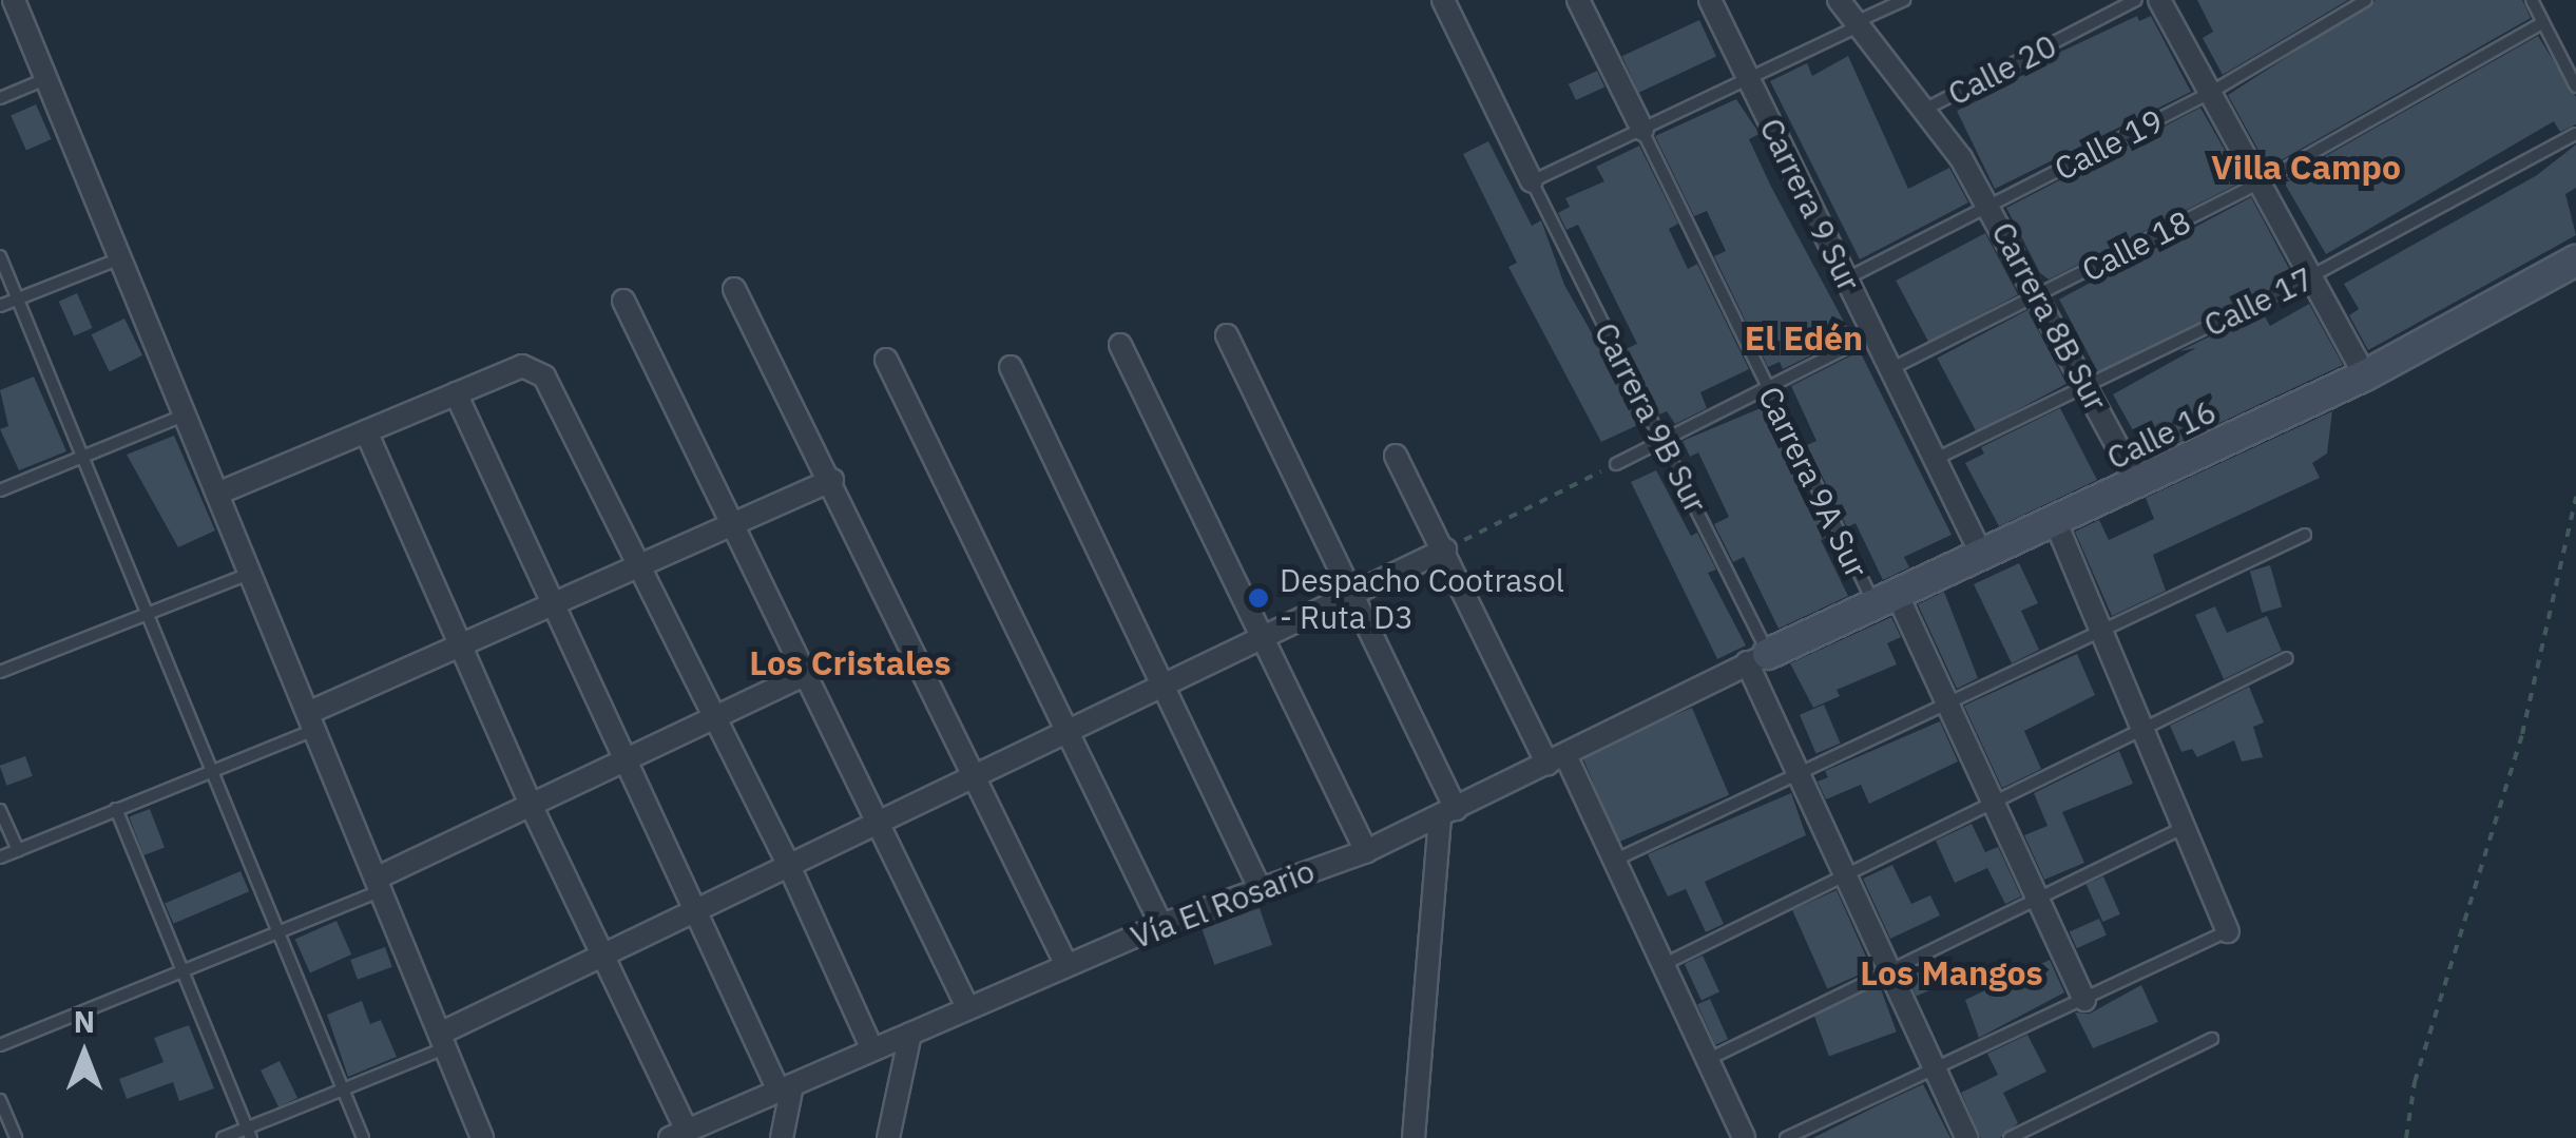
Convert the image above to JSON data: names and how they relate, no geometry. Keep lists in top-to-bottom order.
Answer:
{
  "streets": {
    "street": [
      "Carrera 9 Sur",
      "Carrera 8B Sur",
      "Calle 16",
      "Vía El Rosario"
    ],
    "lane": [
      "Calle 20",
      "Calle 19",
      "Calle 18",
      "Calle 17",
      "Carrera 9B Sur",
      "Carrera 9A Sur"
    ]
  },
  "crossings": [
    ["Calle 20", "Carrera 8B Sur"],
    ["Calle 19", "Carrera 9 Sur"],
    ["Calle 19", "Carrera 8B Sur"],
    ["Carrera 9 Sur", "Calle 18"],
    ["Carrera 9 Sur", "Calle 17"],
    ["Carrera 9 Sur", "Calle 16"],
    ["Calle 18", "Carrera 8B Sur"],
    ["Calle 17", "Carrera 8B Sur"],
    ["Carrera 8B Sur", "Calle 16"],
    ["Carrera 9B Sur", "Calle 16"],
    ["Carrera 9B Sur", "Vía El Rosario"],
    ["Calle 16", "Carrera 9A Sur"],
    ["Calle 16", "Vía El Rosario"]
  ],
  "districts": [
    "Villa Campo",
    "El Edén",
    "Los Cristales",
    "Los Mangos"
  ],
  "places": ["Despacho Cootrasol - Ruta D3"],
  "north": "top"
}
